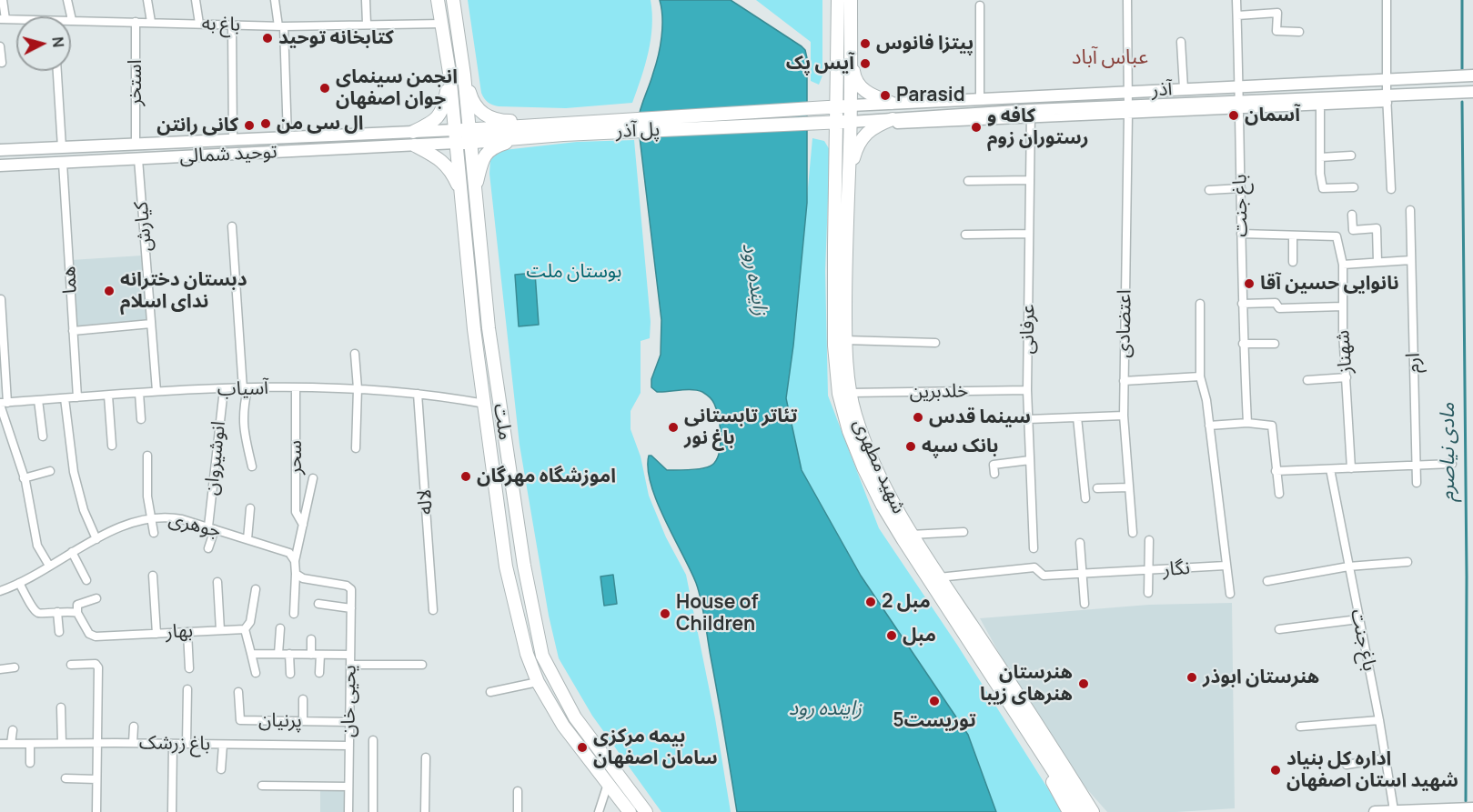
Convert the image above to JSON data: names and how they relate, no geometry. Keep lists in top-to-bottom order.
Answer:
{
  "streets": {
    "main road": [
      "آذر",
      "پل آذر",
      "توحید شمالی",
      "ملت",
      "شهید مطهری"
    ],
    "street": [
      "باغ به",
      "استخر",
      "باغ جنت",
      "کیارش",
      "هما",
      "اعتضادی",
      "عرفانی",
      "شهناز",
      "ارم",
      "آسیاب",
      "خلدبرین",
      "سحر",
      "انوشیروان",
      "لاله",
      "جوهری",
      "نگار",
      "بهار",
      "یحیی خان",
      "پرنیان",
      "باغ زرشک"
    ]
  },
  "crossings": [
    ["باغ به", "استخر"],
    ["باغ به", "ملت"],
    ["استخر", "توحید شمالی"],
    ["آذر", "پل آذر"],
    ["آذر", "باغ جنت"],
    ["آذر", "اعتضادی"],
    ["آذر", "عرفانی"],
    ["آذر", "شهید مطهری"],
    ["پل آذر", "ملت"],
    ["پل آذر", "شهید مطهری"],
    ["توحید شمالی", "کیارش"],
    ["توحید شمالی", "هما"],
    ["توحید شمالی", "ملت"],
    ["کیارش", "آسیاب"],
    ["هما", "آسیاب"],
    ["عرفانی", "خلدبرین"],
    ["آسیاب", "ملت"],
    ["آسیاب", "سحر"],
    ["آسیاب", "انوشیروان"],
    ["آسیاب", "لاله"],
    ["خلدبرین", "شهید مطهری"],
    ["سحر", "جوهری"],
    ["انوشیروان", "جوهری"],
    ["شهید مطهری", "نگار"],
    ["یحیی خان", "پرنیان"],
    ["یحیی خان", "باغ زرشک"]
  ],
  "districts": ["عباس آباد"],
  "water": ["زاینده رود", "مادی نیاصرم"],
  "parks": ["بوستان ملت"],
  "places": [
    "کتابخانه توحید",
    "پیتزا فانوس",
    "آیس پک",
    "انجمن سینمای جوان اصفهان",
    "Parasid",
    "آسمان",
    "ال سی من",
    "کانی رانتن",
    "کافه و رستوران زوم",
    "نانوایی حسین آقا",
    "دبستان دخترانه ندای اسلام",
    "سینما قدس",
    "تئاتر تابستانی باغ نور",
    "بانک سپه",
    "اموزشگاه مهرگان",
    "مبل 2",
    "House of Children",
    "مبل",
    "هنرستان ابوذر",
    "هنرستان هنرهای زیبا",
    "توریست5",
    "بیمه مرکزی سامان اصفهان",
    "اداره کل بنیاد شهید استان اصفهان"
  ],
  "north": "right"
}
